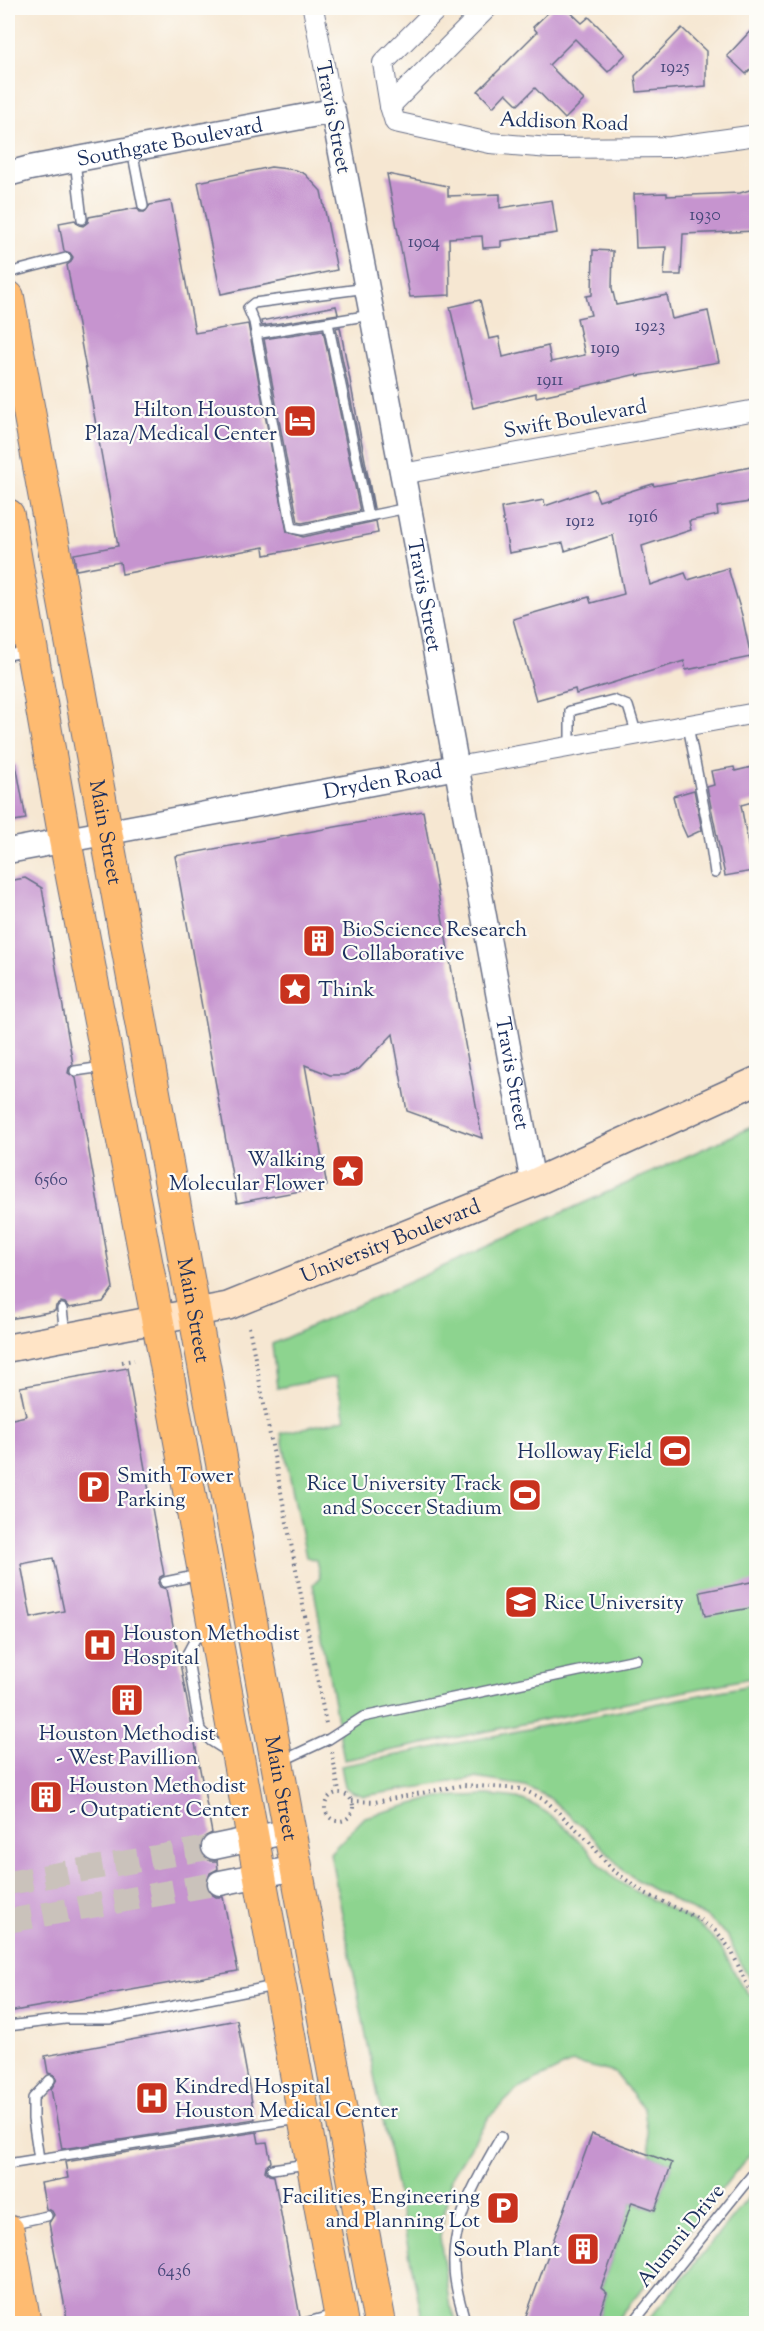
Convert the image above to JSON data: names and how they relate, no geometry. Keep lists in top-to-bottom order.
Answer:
{
  "streets": {
    "main road": ["Main Street", "University Boulevard"],
    "street": [
      "Travis Street",
      "Addison Road",
      "Southgate Boulevard",
      "Swift Boulevard",
      "Dryden Road"
    ],
    "lane": ["Alumni Drive"]
  },
  "crossings": [
    ["Travis Street", "Southgate Boulevard"],
    ["Travis Street", "Swift Boulevard"],
    ["Travis Street", "Dryden Road"],
    ["Travis Street", "University Boulevard"],
    ["Dryden Road", "Main Street"],
    ["Main Street", "University Boulevard"]
  ],
  "places": {
    "hotel": ["Hilton Houston Plaza/Medical Center"],
    "building": [
      "BioScience Research Collaborative",
      "Houston Methodist - West Pavillion",
      "Houston Methodist - Outpatient Center",
      "South Plant"
    ],
    "place": ["Think", "Walking Molecular Flower"],
    "sports": ["Holloway Field", "Rice University Track and Soccer Stadium"],
    "parking": ["Smith Tower Parking", "Facilities, Engineering and Planning Lot"],
    "school or university": ["Rice University"],
    "hospital": ["Houston Methodist Hospital", "Kindred Hospital Houston Medical Center"]
  },
  "house_numbers": [
    "1925",
    "1930",
    "1904",
    "1923",
    "1919",
    "1911",
    "1916",
    "1912",
    "6560",
    "6436"
  ]
}
